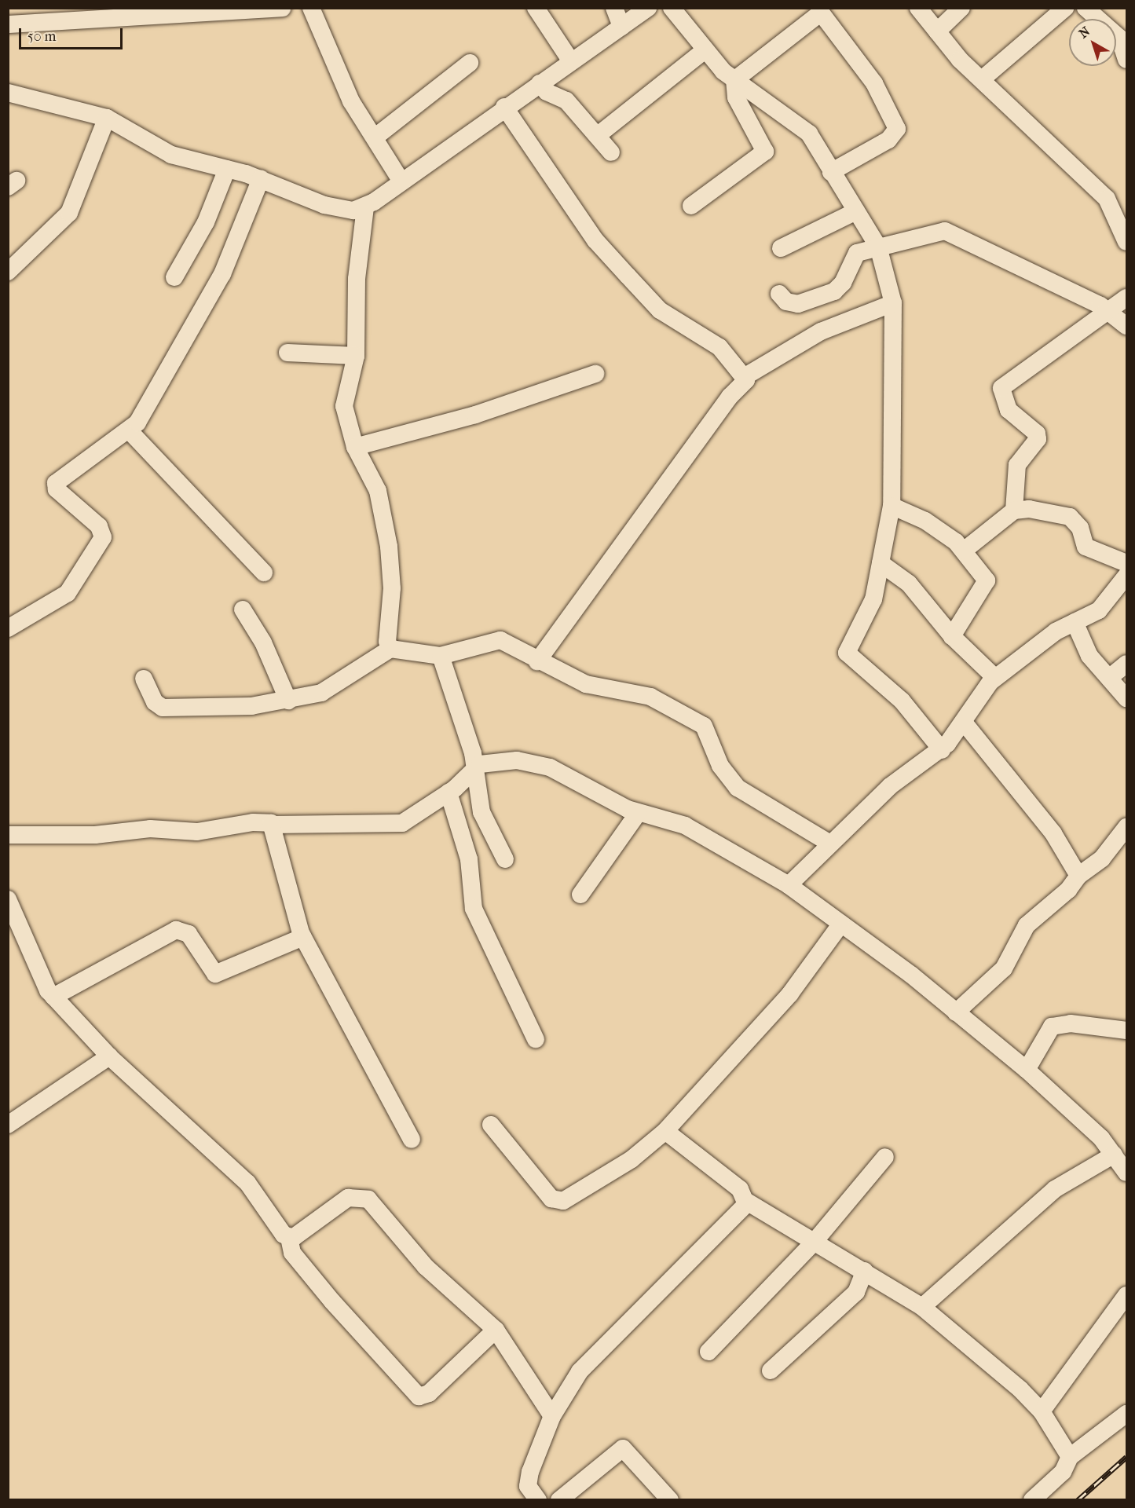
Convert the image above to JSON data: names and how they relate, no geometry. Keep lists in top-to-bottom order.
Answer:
{
  "scale_bar": "50 m",
  "north": "top left"
}
